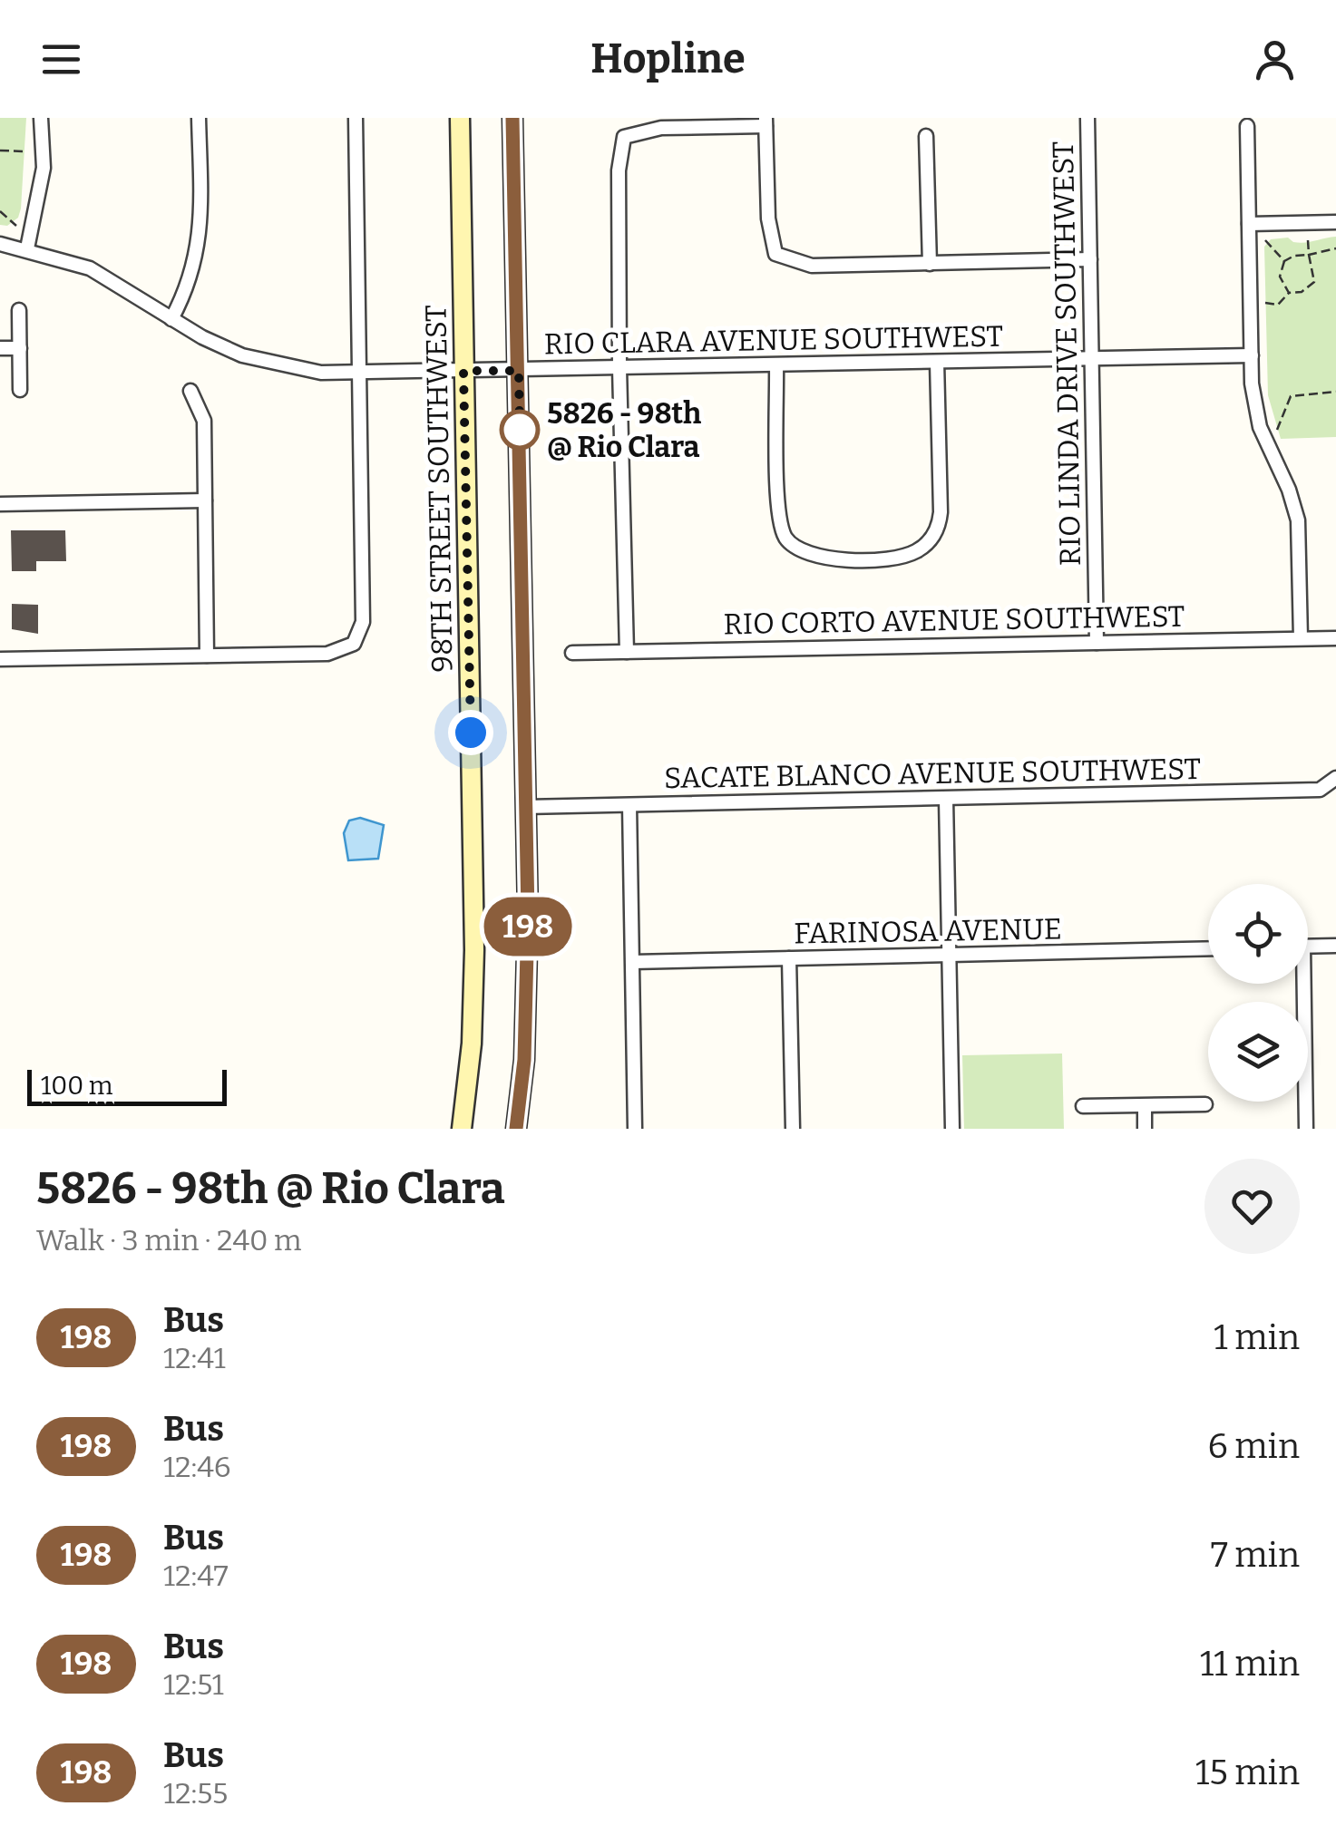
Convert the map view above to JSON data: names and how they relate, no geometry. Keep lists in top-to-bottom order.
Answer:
{
  "streets": {
    "main road": ["98TH STREET SOUTHWEST"],
    "street": [
      "RIO CLARA AVENUE SOUTHWEST",
      "RIO LINDA DRIVE SOUTHWEST",
      "RIO CORTO AVENUE SOUTHWEST",
      "SACATE BLANCO AVENUE SOUTHWEST",
      "FARINOSA AVENUE"
    ]
  },
  "crossings": [
    ["RIO CLARA AVENUE SOUTHWEST", "RIO LINDA DRIVE SOUTHWEST"],
    ["RIO CLARA AVENUE SOUTHWEST", "98TH STREET SOUTHWEST"],
    ["RIO LINDA DRIVE SOUTHWEST", "RIO CORTO AVENUE SOUTHWEST"]
  ],
  "places": ["5826 - 98th @ Rio Clara"],
  "lines": ["bus line 198"],
  "scale_bar": "100 m",
  "page": {
    "header": "Hopline",
    "on_map": "198",
    "scale": "100 m",
    "heading": ["5826 - 98th @ Rio Clara", "Walk · 3 min · 240 m"],
    "list": [
      {
        "mark": "198",
        "name": "Bus",
        "note": "12:41",
        "value": "1 min"
      },
      {
        "mark": "198",
        "name": "Bus",
        "note": "12:46",
        "value": "6 min"
      },
      {
        "mark": "198",
        "name": "Bus",
        "note": "12:47",
        "value": "7 min"
      },
      {
        "mark": "198",
        "name": "Bus",
        "note": "12:51",
        "value": "11 min"
      },
      {
        "mark": "198",
        "name": "Bus",
        "note": "12:55",
        "value": "15 min"
      }
    ]
  }
}
